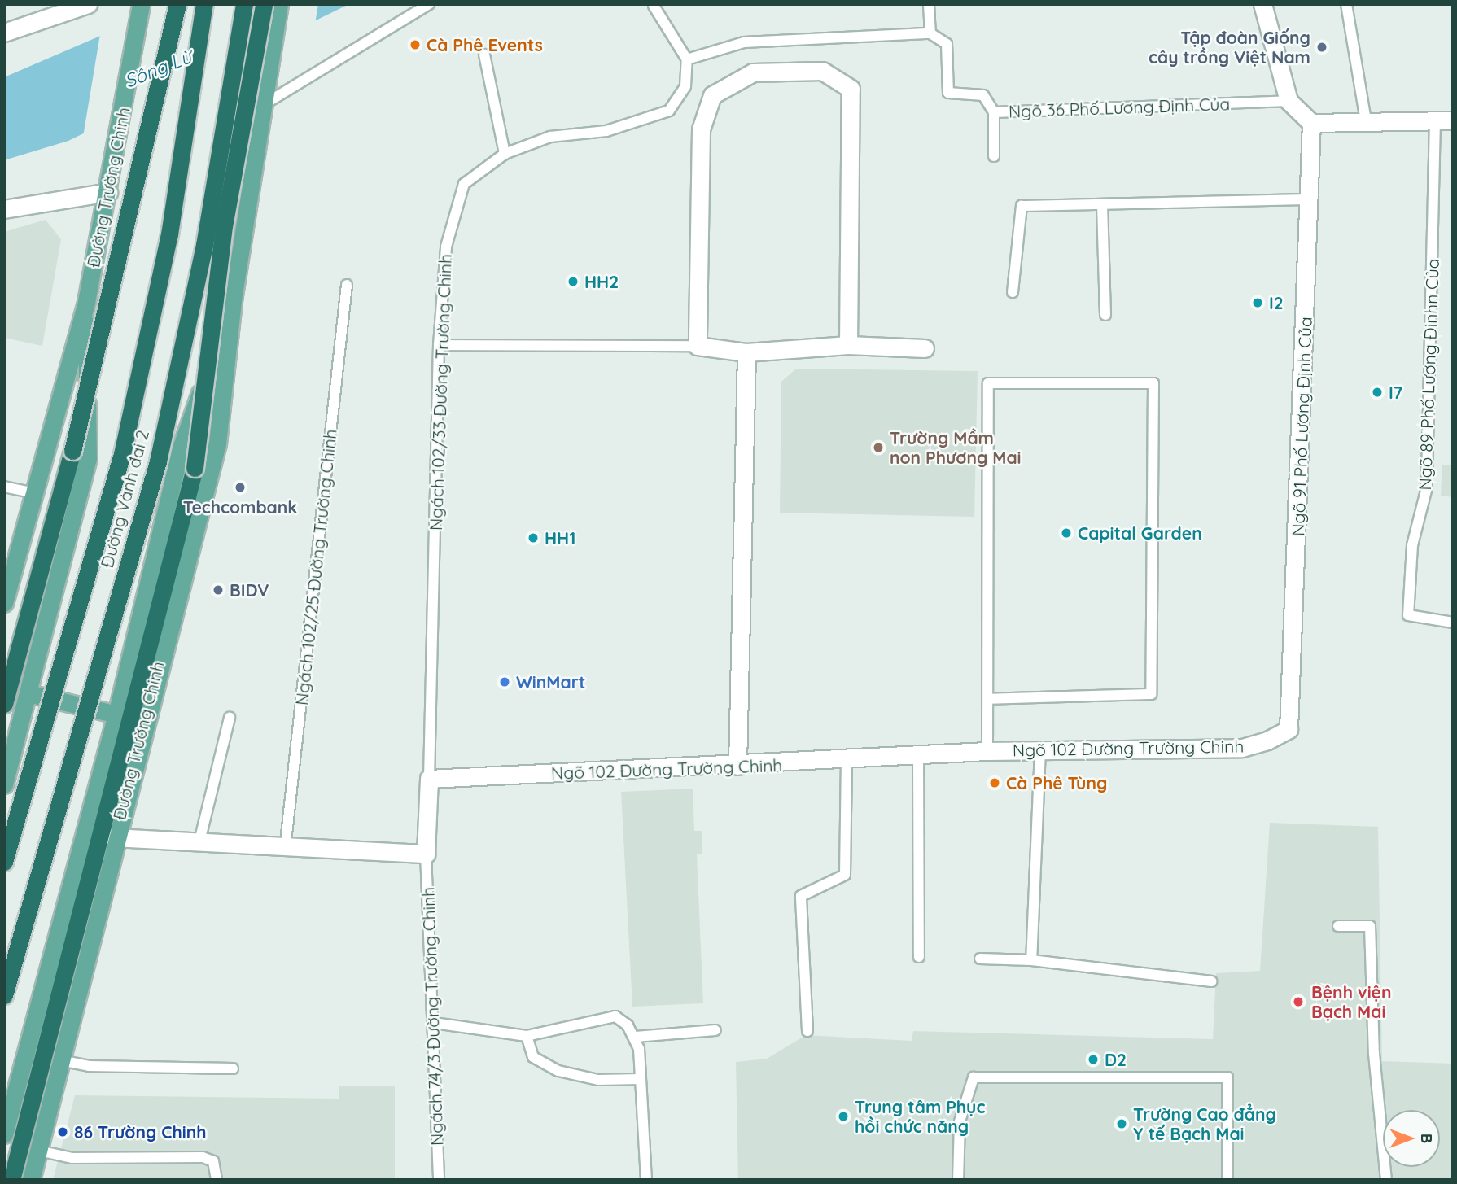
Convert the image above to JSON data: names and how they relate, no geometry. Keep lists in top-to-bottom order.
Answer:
{
  "streets": {
    "highway": ["Đường Vành đai 2"],
    "main road": ["Đường Trường Chinh"],
    "street": ["Ngõ 91 Phố Lương Định Của", "Ngõ 102 Đường Trường Chinh"],
    "lane": [
      "Ngõ 36 Phố Lương Định Của",
      "Ngõ 89 Phố Lương Đinhn Của",
      "Ngách 102/33 Đường Trường Chinh",
      "Ngách 102/25 Đường Trường Chinh",
      "Ngách 74/3 Đường Trường Chinh"
    ]
  },
  "crossings": [
    ["Ngách 102/33 Đường Trường Chinh", "Ngõ 102 Đường Trường Chinh"],
    ["Ngõ 91 Phố Lương Định Của", "Ngõ 102 Đường Trường Chinh"]
  ],
  "water": ["Sông Lừ"],
  "places": [
    "Cà Phê Events",
    "Tập đoàn Giống cây trồng Việt Nam",
    "HH2",
    "I2",
    "I7",
    "Trường Mầm non Phương Mai",
    "Techcombank",
    "Capital Garden",
    "HH1",
    "BIDV",
    "WinMart",
    "Cà Phê Tùng",
    "Bệnh viện Bạch Mai",
    "D2",
    "Trung tâm Phục hồi chức năng",
    "Trường Cao đẳng Y tế Bạch Mai",
    "86 Trường Chinh"
  ],
  "north": "right"
}
